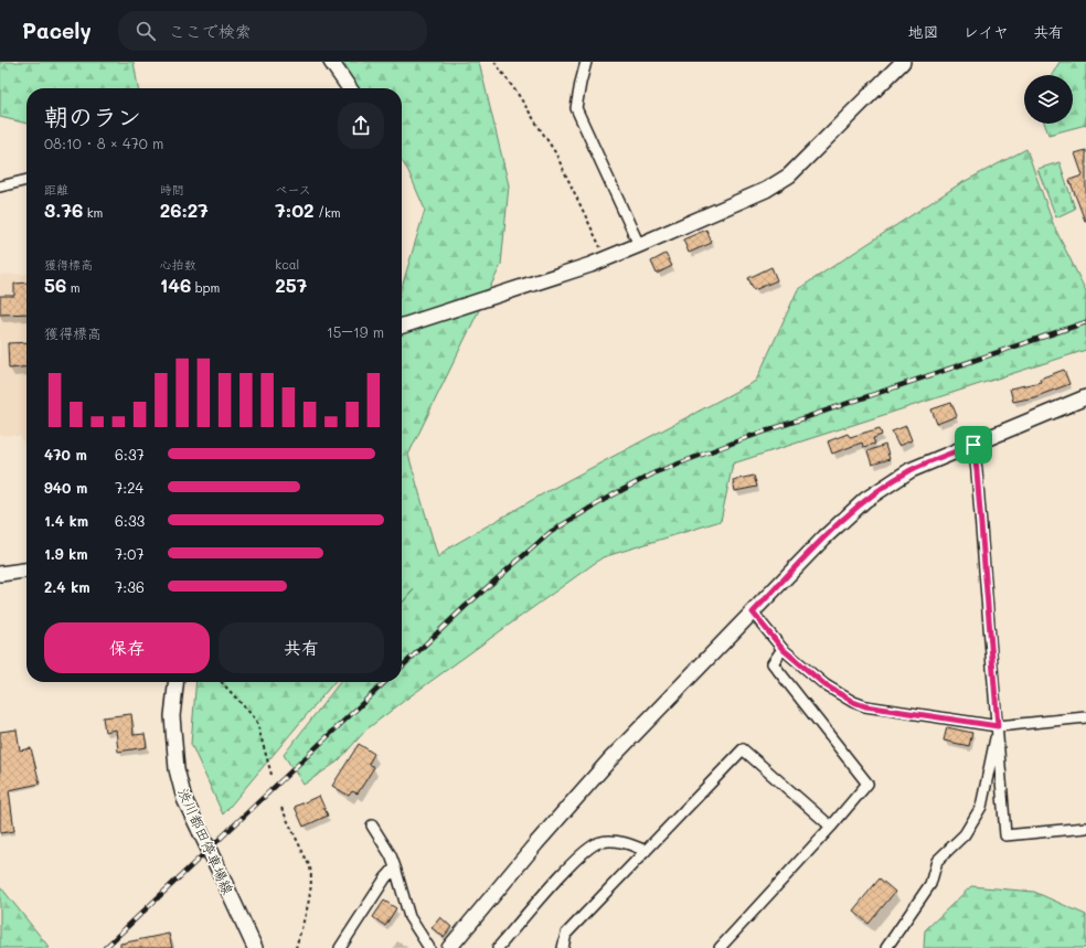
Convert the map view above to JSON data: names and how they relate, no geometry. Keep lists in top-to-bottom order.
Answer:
{
  "streets": {
    "street": ["渋川都田停車場線"]
  },
  "page": {
    "header": "Pacely",
    "search": "ここで検索",
    "nav": ["地図", "レイヤ", "共有"],
    "heading": ["朝のラン", "08:10 · 8 × 470 m"],
    "stats": [
      ["距離", "3.76 km"],
      ["時間", "26:27"],
      ["ペース", "7:02 /km"],
      ["獲得標高", "56 m"],
      ["心拍数", "146 bpm"],
      ["kcal", "257"]
    ],
    "chart": ["獲得標高", "15–19 m"],
    "list": [
      {
        "name": "470 m",
        "note": "6:37"
      },
      {
        "name": "940 m",
        "note": "7:24"
      },
      {
        "name": "1.4 km",
        "note": "6:33"
      },
      {
        "name": "1.9 km",
        "note": "7:07"
      },
      {
        "name": "2.4 km",
        "note": "7:36"
      }
    ],
    "buttons": ["保存", "共有"]
  }
}
